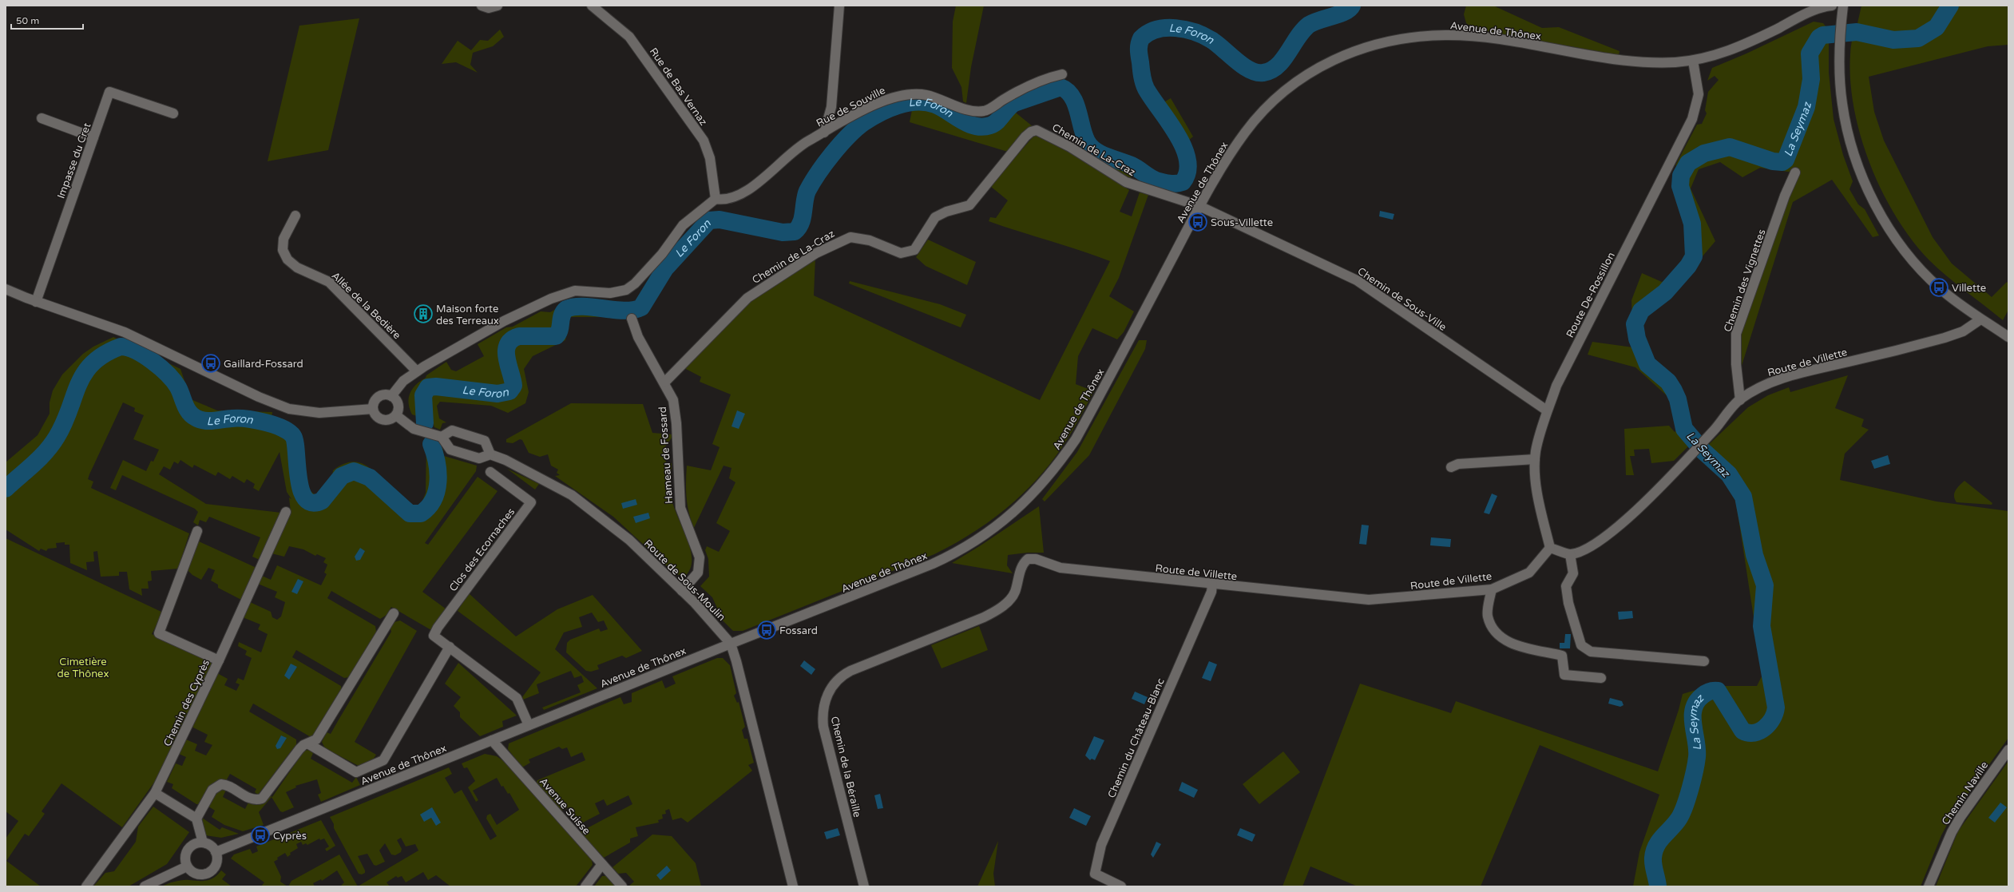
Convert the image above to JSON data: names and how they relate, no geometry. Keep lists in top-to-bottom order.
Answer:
{
  "streets": {
    "street": [
      "Avenue de Thônex",
      "Rue de Bas Vernaz",
      "Rue de Souville",
      "Chemin de La-Craz",
      "Impasse du Cret",
      "Chemin des Vignettes",
      "Route De-Rossillon",
      "Chemin de Sous-Ville",
      "Allée de la Bedière",
      "Route de Villette",
      "Hameau de Fossard",
      "Clos des Ecornaches",
      "Route de Sous-Moulin",
      "Chemin des Cyprès",
      "Chemin du Château-Blanc",
      "Chemin de la Béraille",
      "Chemin Naville",
      "Avenue Suisse"
    ]
  },
  "crossings": [
    ["Avenue de Thônex", "Chemin de La-Craz"],
    ["Avenue de Thônex", "Route De-Rossillon"],
    ["Avenue de Thônex", "Chemin de Sous-Ville"],
    ["Avenue de Thônex", "Clos des Ecornaches"],
    ["Avenue de Thônex", "Route de Sous-Moulin"],
    ["Avenue de Thônex", "Avenue Suisse"],
    ["Rue de Bas Vernaz", "Rue de Souville"],
    ["Chemin de La-Craz", "Chemin de Sous-Ville"],
    ["Chemin de La-Craz", "Hameau de Fossard"],
    ["Chemin des Vignettes", "Route de Villette"],
    ["Route De-Rossillon", "Chemin de Sous-Ville"],
    ["Route De-Rossillon", "Route de Villette"],
    ["Route de Villette", "Chemin du Château-Blanc"],
    ["Route de Villette", "Chemin de la Béraille"],
    ["Hameau de Fossard", "Route de Sous-Moulin"]
  ],
  "water": ["Le Foron", "La Seymaz"],
  "parks": ["Cimetière de Thônex"],
  "places": {
    "bus stop": [
      "Sous-Villette",
      "Villette",
      "Gaillard-Fossard",
      "Fossard",
      "Cyprès"
    ],
    "building": ["Maison forte des Terreaux"]
  },
  "scale_bar": "50 m"
}
